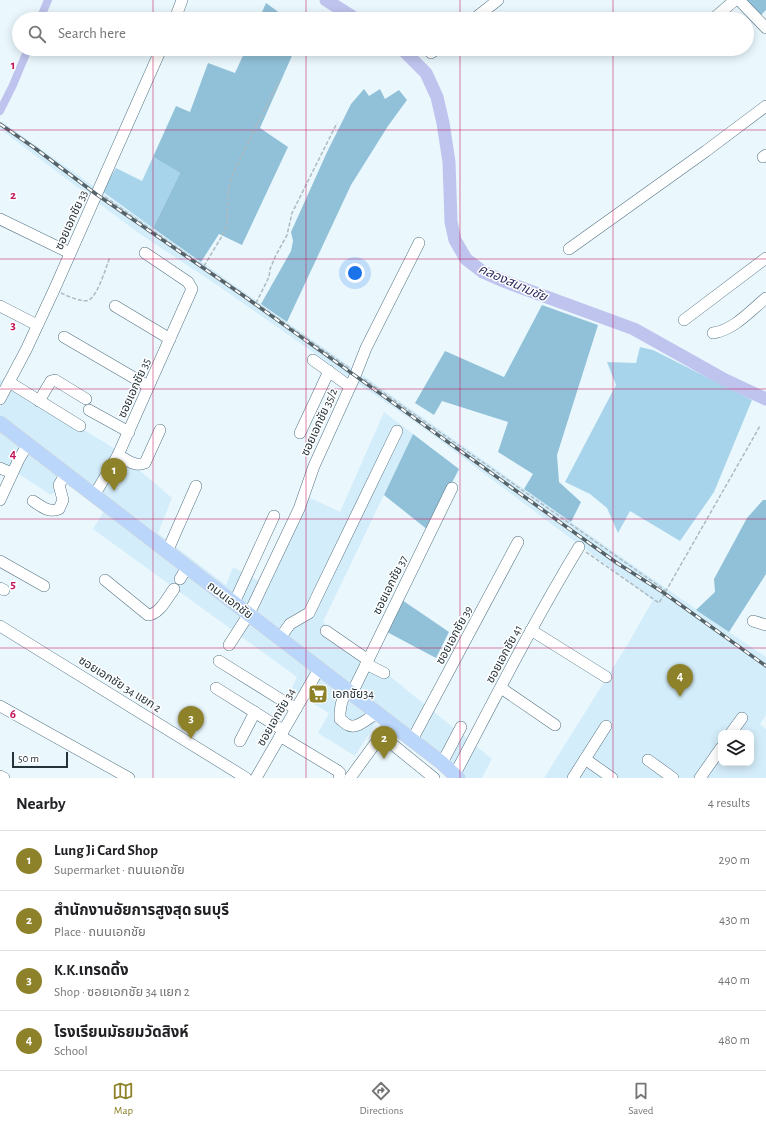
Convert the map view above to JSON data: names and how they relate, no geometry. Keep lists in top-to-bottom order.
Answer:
{
  "streets": {
    "main road": ["ถนนเอกชัย"],
    "street": [
      "ซอยเอกชัย 33",
      "ซอยเอกชัย 35",
      "ซอยเอกชัย 35/2",
      "ซอยเอกชัย 37",
      "ซอยเอกชัย 39",
      "ซอยเอกชัย 41",
      "ซอยเอกชัย 34 แยก 2",
      "ซอยเอกชัย 34"
    ]
  },
  "crossings": [
    ["ซอยเอกชัย 35", "ถนนเอกชัย"],
    ["ซอยเอกชัย 35/2", "ถนนเอกชัย"],
    ["ซอยเอกชัย 37", "ถนนเอกชัย"],
    ["ถนนเอกชัย", "ซอยเอกชัย 39"],
    ["ถนนเอกชัย", "ซอยเอกชัย 41"],
    ["ถนนเอกชัย", "ซอยเอกชัย 34"]
  ],
  "water": ["คลองสนามชัย"],
  "places": {
    "supermarket": ["เอกชัย34"]
  },
  "scale_bar": "50 m",
  "page": {
    "search": "Search here",
    "pins": [
      "1",
      "4",
      "3",
      "2"
    ],
    "scale": "50 m",
    "heading": ["Nearby", "4 results"],
    "list": [
      {
        "mark": "1",
        "name": "Lung Ji Card Shop",
        "note": "Supermarket · ถนนเอกชัย",
        "value": "290 m"
      },
      {
        "mark": "2",
        "name": "สำนักงานอัยการสูงสุด ธนบุรี",
        "note": "Place · ถนนเอกชัย",
        "value": "430 m"
      },
      {
        "mark": "3",
        "name": "K.K.เทรดดิ้ง",
        "note": "Shop · ซอยเอกชัย 34 แยก 2",
        "value": "440 m"
      },
      {
        "mark": "4",
        "name": "โรงเรียนมัธยมวัดสิงห์",
        "note": "School",
        "value": "480 m"
      }
    ],
    "nav": ["Map", "Directions", "Saved"]
  },
  "grid": {
    "rows": [
      "1",
      "2",
      "3",
      "4",
      "5",
      "6"
    ]
  }
}
